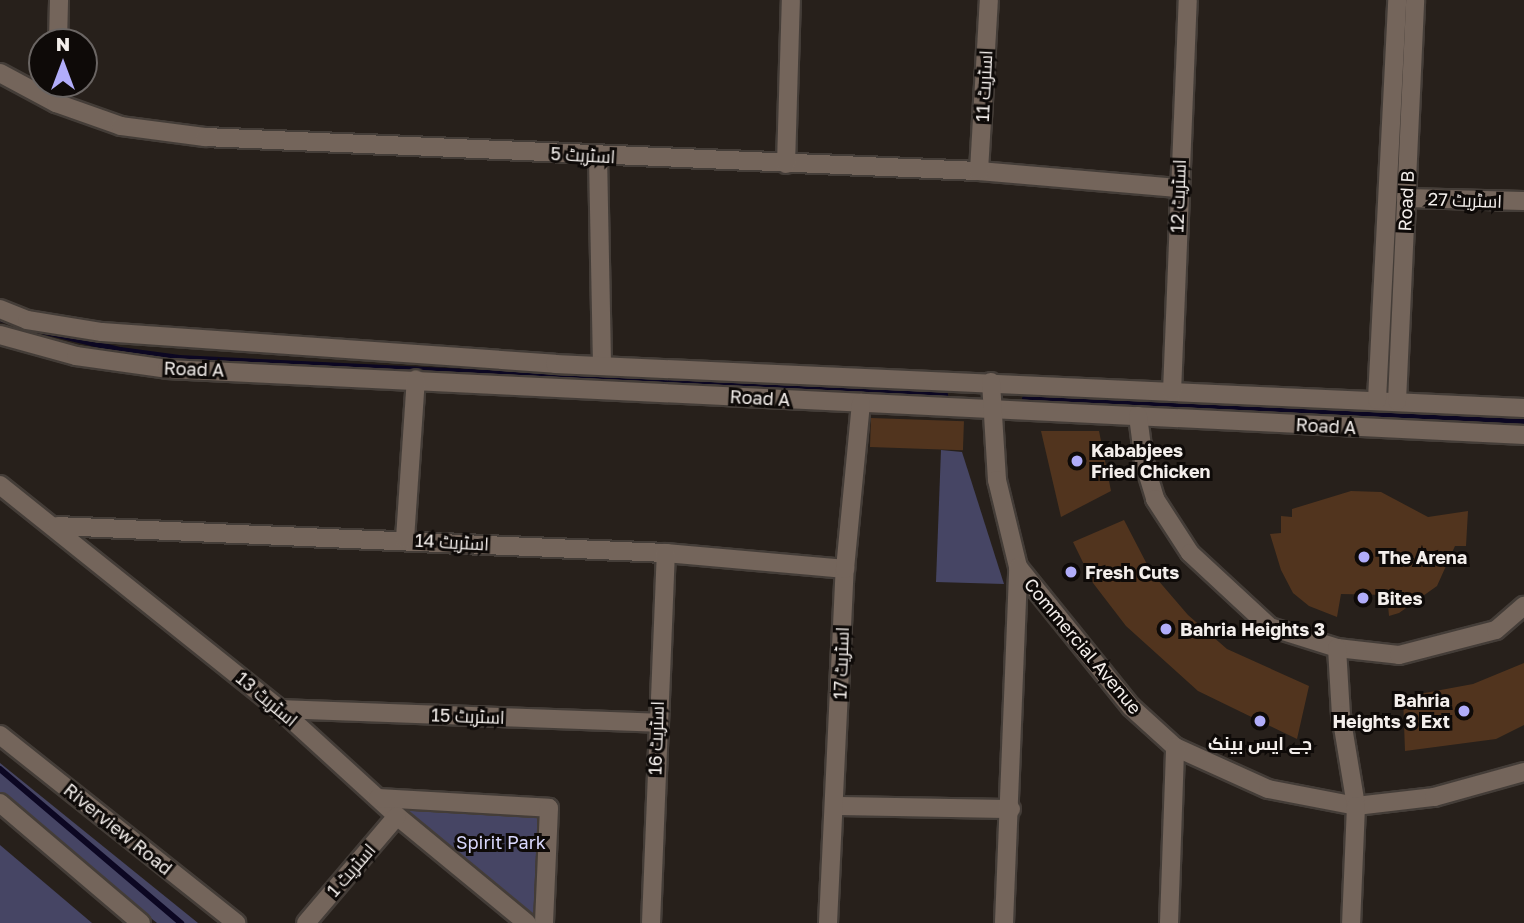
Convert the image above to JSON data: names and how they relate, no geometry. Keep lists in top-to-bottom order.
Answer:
{
  "streets": {
    "street": [
      "اسٹریٹ 11",
      "اسٹریٹ 5",
      "اسٹریٹ 12",
      "اسٹریٹ 27",
      "Road B",
      "Road A",
      "اسٹریٹ 14",
      "Commercial Avenue",
      "اسٹریٹ 17",
      "اسٹریٹ 13",
      "اسٹریٹ 15",
      "اسٹریٹ 16",
      "Riverview Road",
      "اسٹریٹ 1"
    ]
  },
  "crossings": [
    ["اسٹریٹ 11", "اسٹریٹ 5"],
    ["اسٹریٹ 5", "اسٹریٹ 12"],
    ["اسٹریٹ 12", "Road A"],
    ["اسٹریٹ 27", "Road B"],
    ["Road B", "Road A"],
    ["Road A", "Commercial Avenue"],
    ["Road A", "اسٹریٹ 17"],
    ["اسٹریٹ 14", "اسٹریٹ 17"],
    ["اسٹریٹ 14", "اسٹریٹ 13"],
    ["اسٹریٹ 14", "اسٹریٹ 16"],
    ["اسٹریٹ 13", "اسٹریٹ 15"],
    ["اسٹریٹ 13", "اسٹریٹ 1"],
    ["اسٹریٹ 15", "اسٹریٹ 16"]
  ],
  "parks": ["Spirit Park"],
  "places": [
    "Kababjees Fried Chicken",
    "The Arena",
    "Fresh Cuts",
    "Bites",
    "Bahria Heights 3",
    "Bahria Heights 3 Ext",
    "جے ایس بینک"
  ],
  "north": "top"
}
